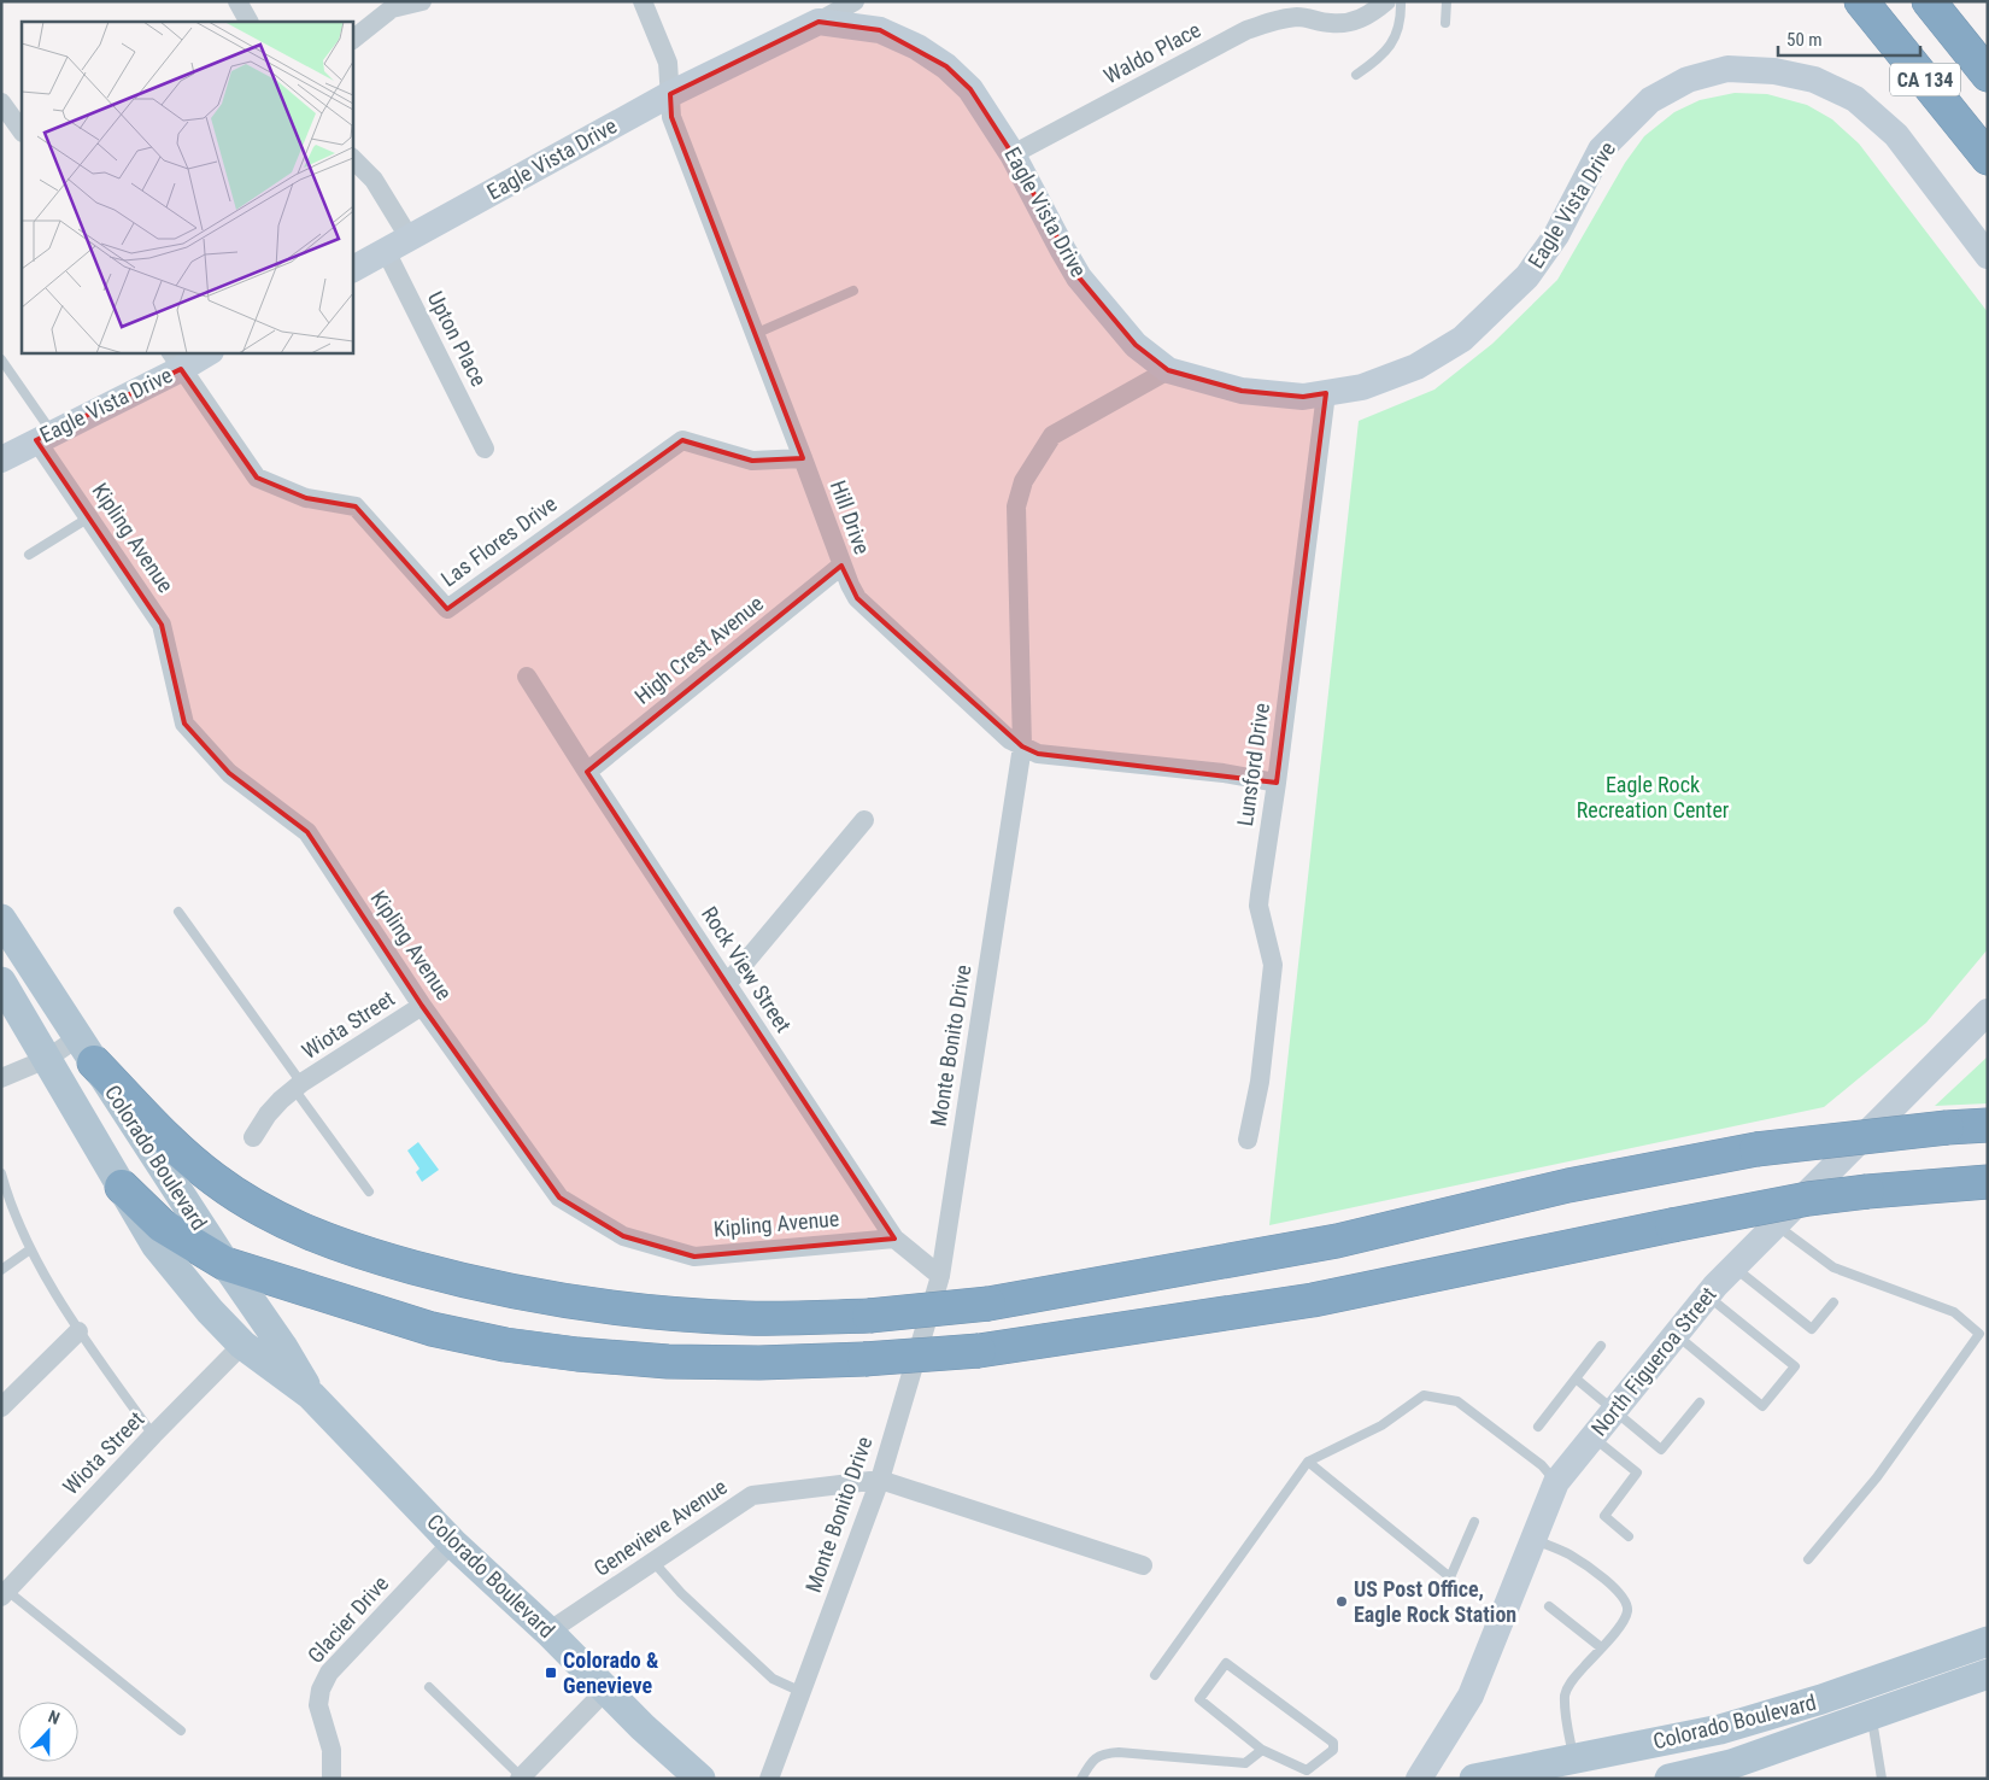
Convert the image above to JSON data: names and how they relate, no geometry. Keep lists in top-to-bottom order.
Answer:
{
  "streets": {
    "highway": ["CA 134"],
    "main road": ["Colorado Boulevard"],
    "street": [
      "Waldo Place",
      "Eagle Vista Drive",
      "Upton Place",
      "Hill Drive",
      "Kipling Avenue",
      "Las Flores Drive",
      "High Crest Avenue",
      "Lunsford Drive",
      "Rock View Street",
      "Wiota Street",
      "Monte Bonito Drive",
      "North Figueroa Street",
      "Genevieve Avenue",
      "Glacier Drive"
    ]
  },
  "crossings": [
    ["Waldo Place", "Eagle Vista Drive"],
    ["Eagle Vista Drive", "Upton Place"],
    ["Eagle Vista Drive", "Hill Drive"],
    ["Eagle Vista Drive", "Kipling Avenue"],
    ["Eagle Vista Drive", "Las Flores Drive"],
    ["Eagle Vista Drive", "Lunsford Drive"],
    ["Eagle Vista Drive", "Monte Bonito Drive"],
    ["Hill Drive", "Las Flores Drive"],
    ["Hill Drive", "High Crest Avenue"],
    ["Hill Drive", "Lunsford Drive"],
    ["Hill Drive", "Monte Bonito Drive"],
    ["Kipling Avenue", "Rock View Street"],
    ["Kipling Avenue", "Wiota Street"],
    ["High Crest Avenue", "Rock View Street"],
    ["Rock View Street", "Monte Bonito Drive"],
    ["Wiota Street", "Colorado Boulevard"],
    ["Monte Bonito Drive", "Genevieve Avenue"],
    ["Colorado Boulevard", "Genevieve Avenue"],
    ["Colorado Boulevard", "Glacier Drive"]
  ],
  "parks": ["Eagle Rock Recreation Center"],
  "places": {
    "other": ["US Post Office, Eagle Rock Station"],
    "transit": ["Colorado & Genevieve"]
  },
  "scale_bar": "50 m",
  "north": "top"
}
